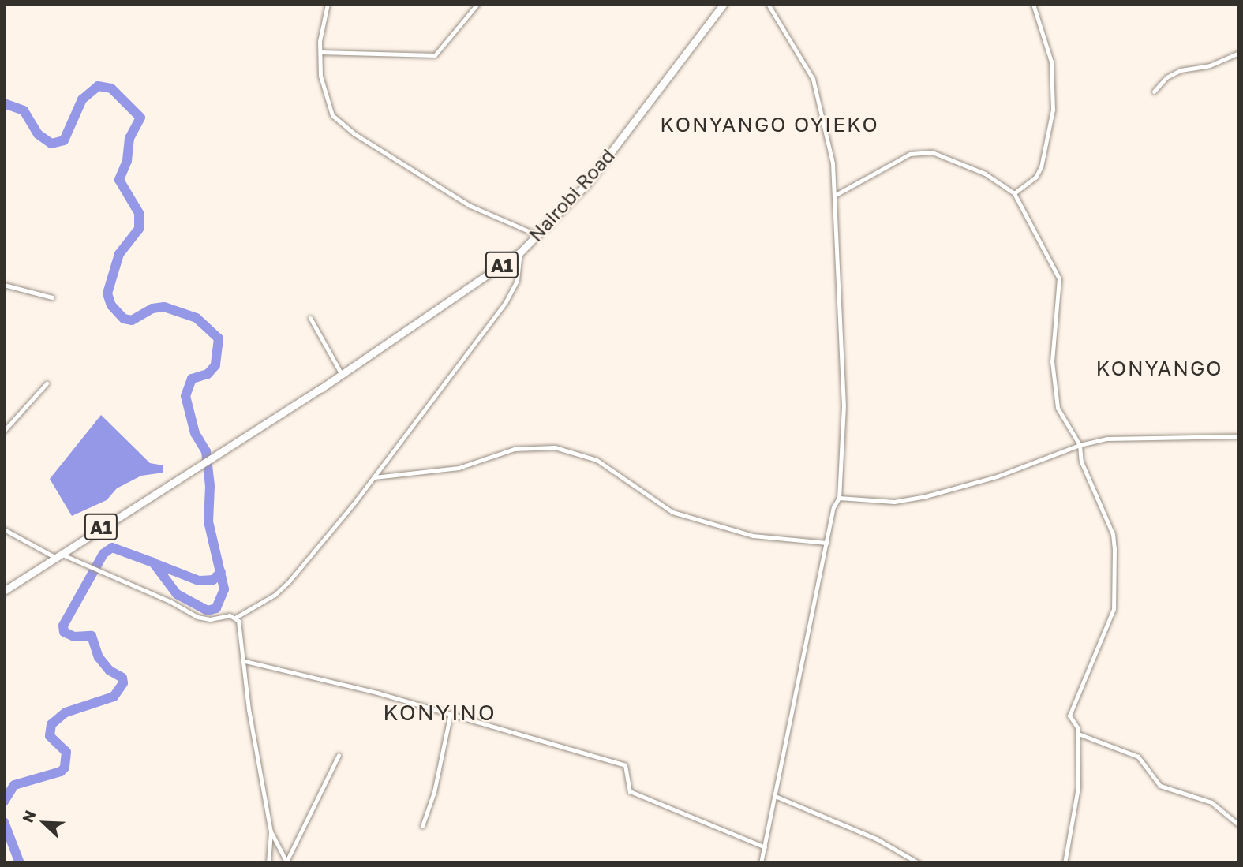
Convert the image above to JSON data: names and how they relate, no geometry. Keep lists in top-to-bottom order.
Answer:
{
  "streets": {
    "highway": ["Nairobi Road", "A1"]
  },
  "crossings": [
    ["Nairobi Road", "A1"]
  ],
  "districts": ["KONYANGO OYIEKO", "KONYANGO", "KONYINO"],
  "north": "top left"
}
